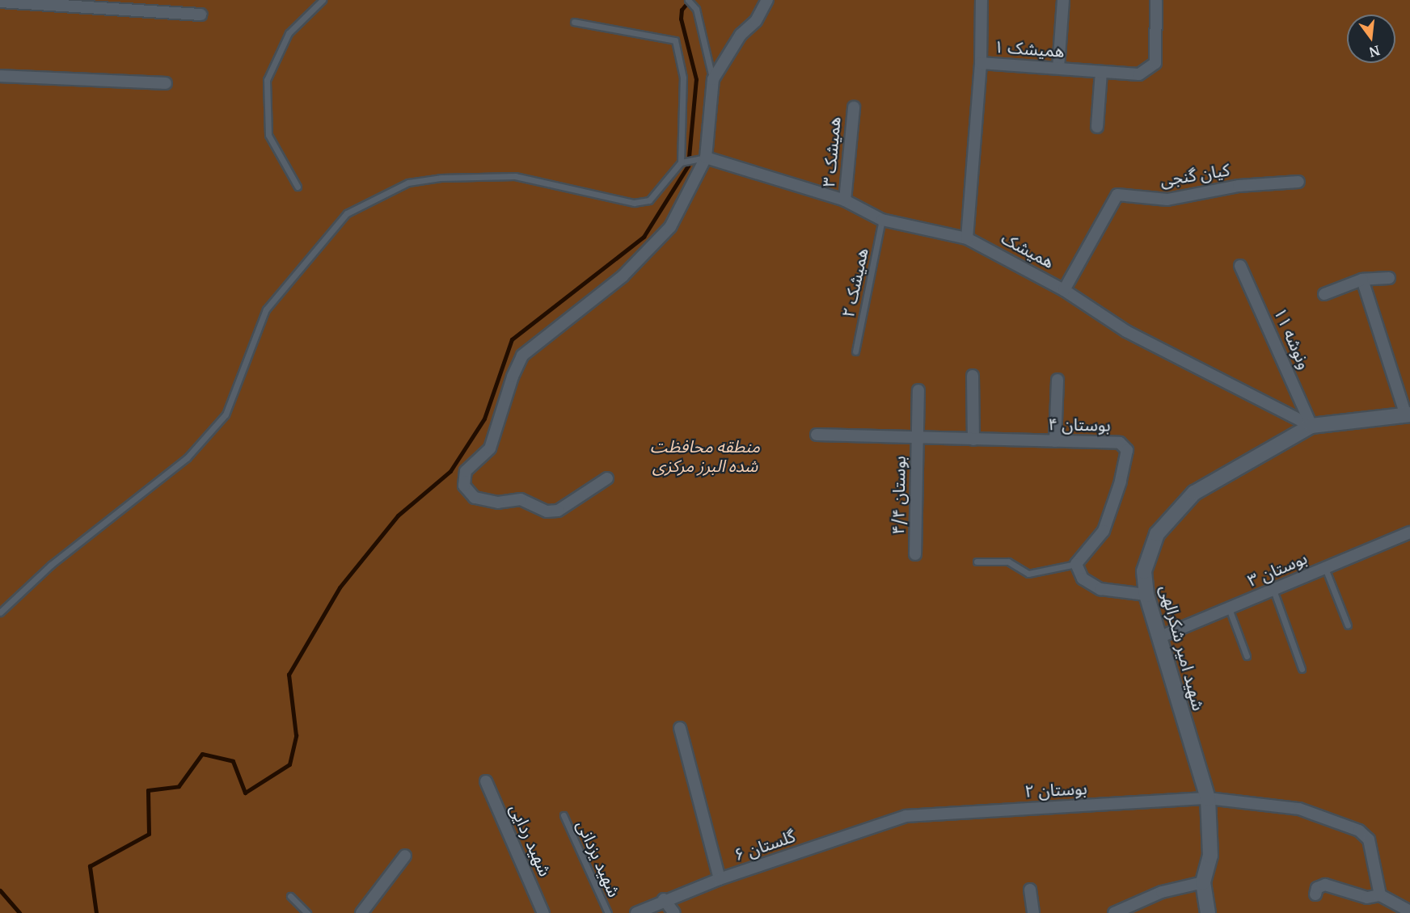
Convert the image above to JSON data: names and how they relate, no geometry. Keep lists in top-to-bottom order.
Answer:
{
  "streets": {
    "street": [
      "همیشک ۱",
      "همیشک ۳",
      "کیان گنجی",
      "همیشک",
      "ونوشه ۱۱",
      "بوستان ۴",
      "بوستان ۴/۴",
      "بوستان ۳",
      "شهید امیر شکرالهی",
      "بوستان ۲",
      "شهید ردایی",
      "گلستان ۶"
    ],
    "lane": ["همیشک ۲", "شهید یزدانی"]
  },
  "crossings": [
    ["همیشک ۱", "همیشک"],
    ["همیشک ۳", "همیشک"],
    ["کیان گنجی", "همیشک"],
    ["همیشک", "همیشک ۲"],
    ["همیشک", "ونوشه ۱۱"],
    ["همیشک", "شهید امیر شکرالهی"],
    ["ونوشه ۱۱", "شهید امیر شکرالهی"],
    ["بوستان ۴", "بوستان ۴/۴"],
    ["بوستان ۳", "شهید امیر شکرالهی"],
    ["شهید امیر شکرالهی", "بوستان ۲"],
    ["بوستان ۲", "گلستان ۶"]
  ],
  "parks": ["منطقه محافظت شده البرز مرکزی"],
  "north": "bottom"
}
